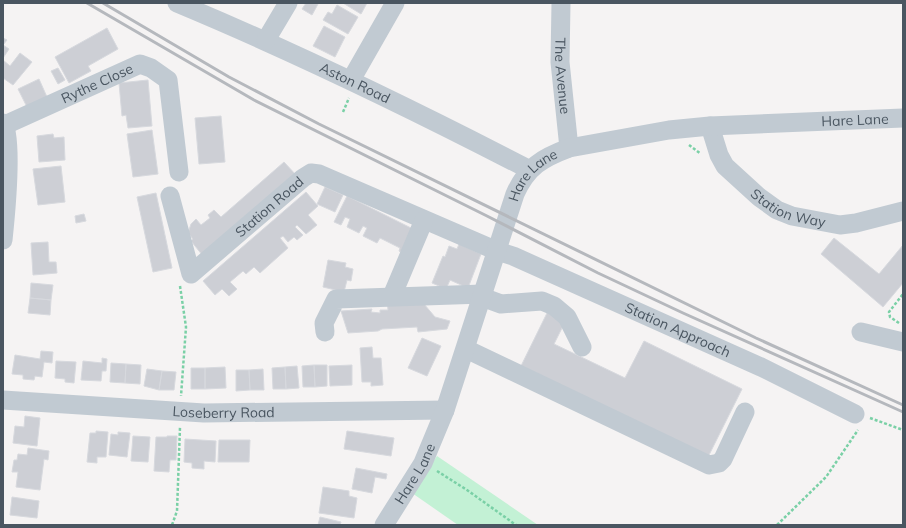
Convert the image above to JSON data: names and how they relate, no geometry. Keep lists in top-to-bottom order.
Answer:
{
  "streets": {
    "street": [
      "The Avenue",
      "Aston Road",
      "Rythe Close",
      "Hare Lane",
      "Station Way",
      "Station Road",
      "Station Approach",
      "Loseberry Road"
    ]
  },
  "crossings": [
    ["The Avenue", "Hare Lane"],
    ["Aston Road", "Hare Lane"],
    ["Hare Lane", "Station Way"],
    ["Hare Lane", "Station Road"],
    ["Hare Lane", "Station Approach"],
    ["Hare Lane", "Loseberry Road"],
    ["Station Road", "Station Approach"]
  ]
}
